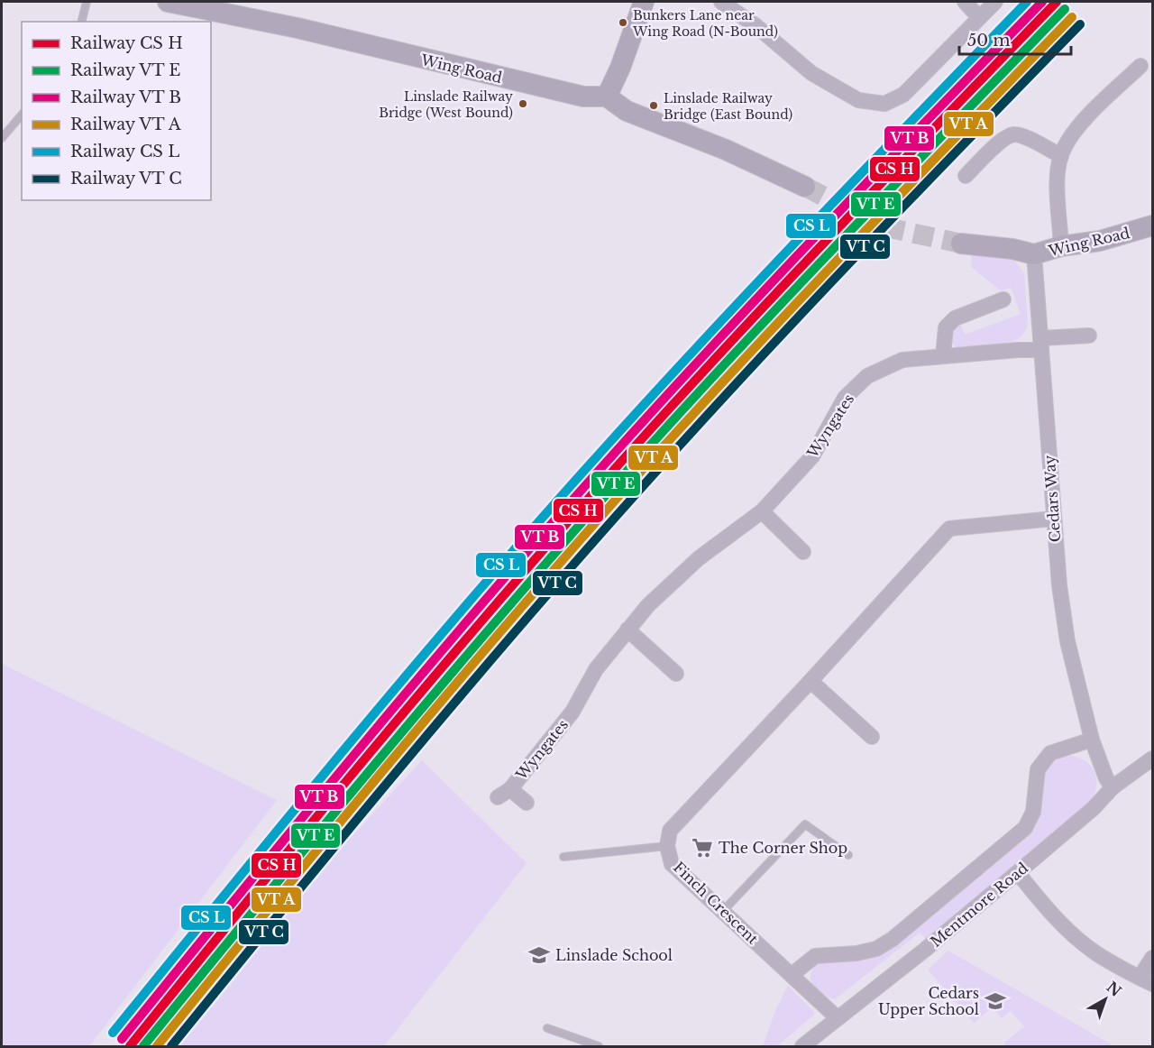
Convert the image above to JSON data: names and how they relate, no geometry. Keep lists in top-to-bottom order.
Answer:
{
  "streets": {
    "street": [
      "Wing Road",
      "Wyngates",
      "Cedars Way",
      "Finch Crescent",
      "Mentmore Road"
    ]
  },
  "crossings": [
    ["Wing Road", "Cedars Way"],
    ["Wyngates", "Cedars Way"],
    ["Cedars Way", "Finch Crescent"],
    ["Cedars Way", "Mentmore Road"],
    ["Finch Crescent", "Mentmore Road"]
  ],
  "places": {
    "other": ["Bunkers Lane near Wing Road (N-Bound)", "Linslade Railway Bridge (West Bound)", "Linslade Railway Bridge (East Bound)"],
    "supermarket": ["The Corner Shop"],
    "school or university": ["Linslade School", "Cedars Upper School"]
  },
  "legend": [
    "Railway CS H",
    "Railway VT E",
    "Railway VT B",
    "Railway VT A",
    "Railway CS L",
    "Railway VT C"
  ],
  "scale_bar": "50 m",
  "north": "top right"
}
